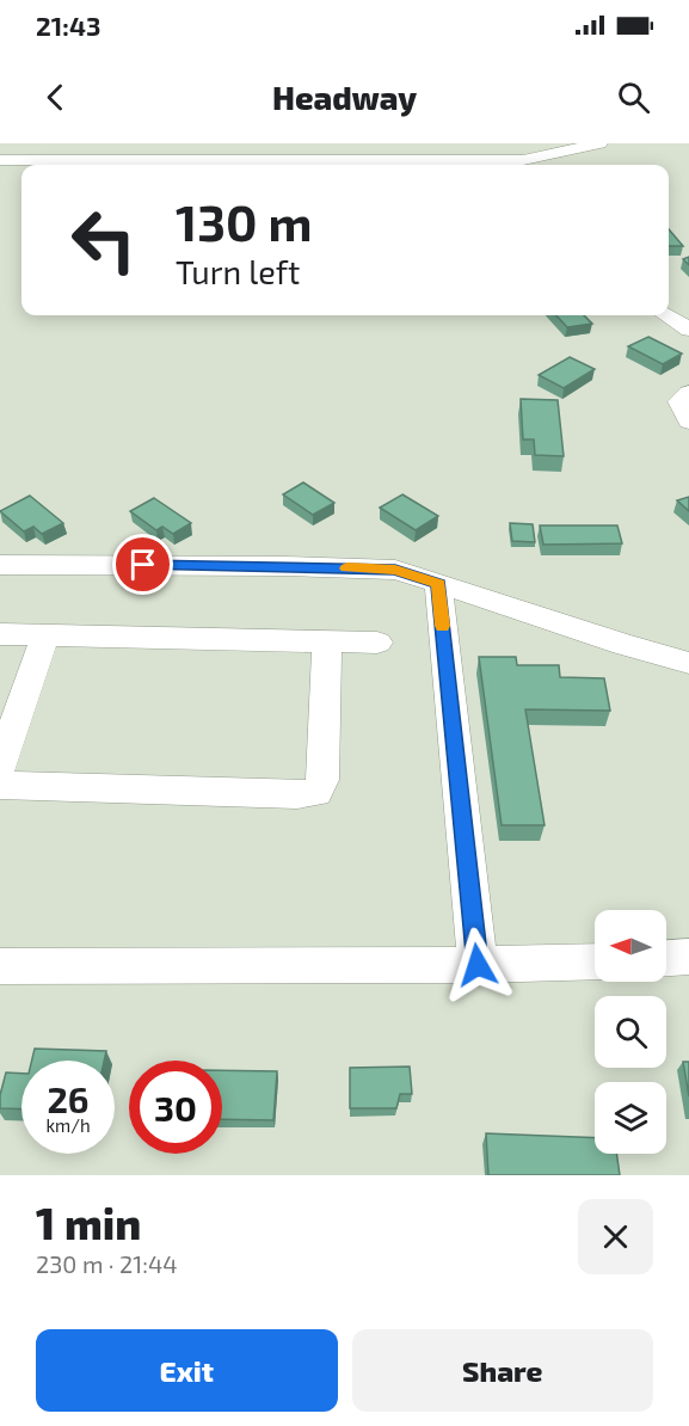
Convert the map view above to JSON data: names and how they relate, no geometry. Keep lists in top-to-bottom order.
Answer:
{
  "north": "left",
  "page": {
    "status": "21:43",
    "header": "Headway",
    "turn": ["130 m", "Turn left"],
    "speed": "26 km/h",
    "limit": "30",
    "heading": ["1 min", "230 m · 21:44"],
    "buttons": ["Exit", "Share"]
  }
}
